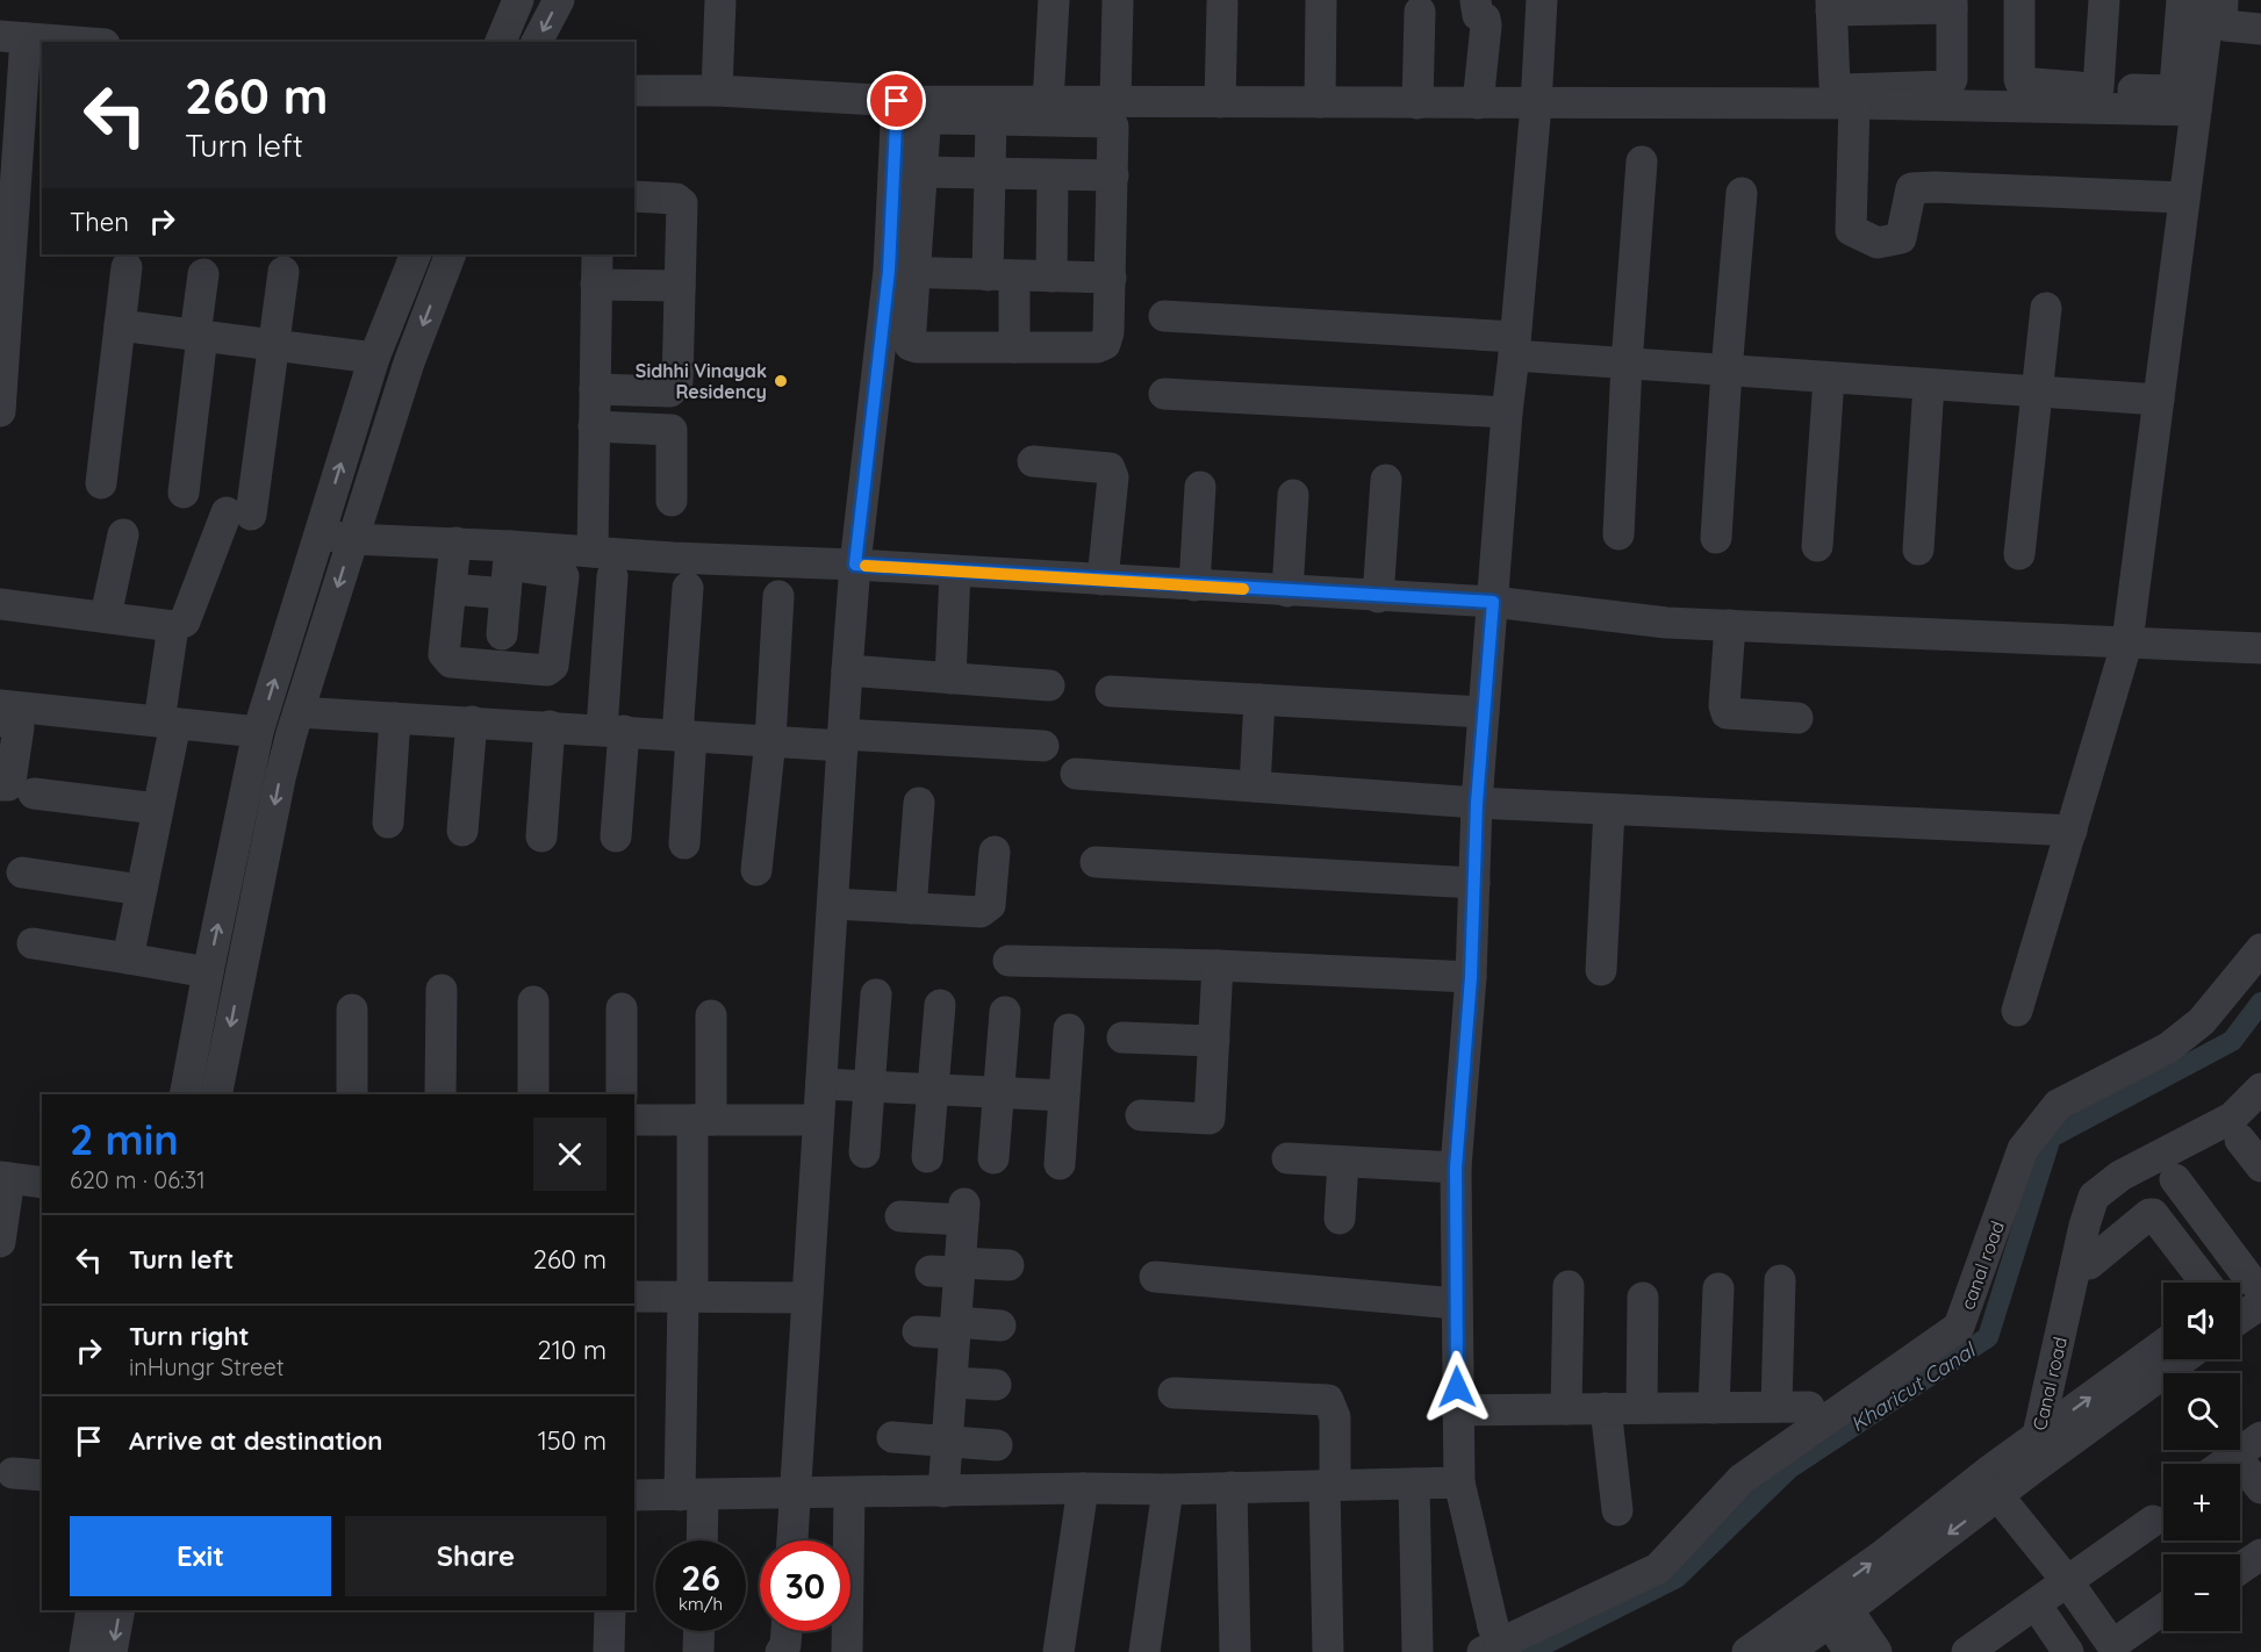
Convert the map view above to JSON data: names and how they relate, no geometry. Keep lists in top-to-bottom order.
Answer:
{
  "streets": {
    "street": ["canal road", "Canal road"]
  },
  "water": ["Kharicut Canal"],
  "places": ["Sidhhi Vinayak Residency"],
  "page": {
    "turn": ["260 m", "Turn left"],
    "then": "Then",
    "heading": ["2 min", "620 m · 06:31"],
    "list": [
      {
        "name": "Turn left",
        "value": "260 m"
      },
      {
        "name": "Turn right",
        "note": "inHungr Street",
        "value": "210 m"
      },
      {
        "name": "Arrive at destination",
        "value": "150 m"
      }
    ],
    "map_buttons": ["+", "−"],
    "buttons": ["Exit", "Share"],
    "speed": "26 km/h",
    "limit": "30"
  }
}
